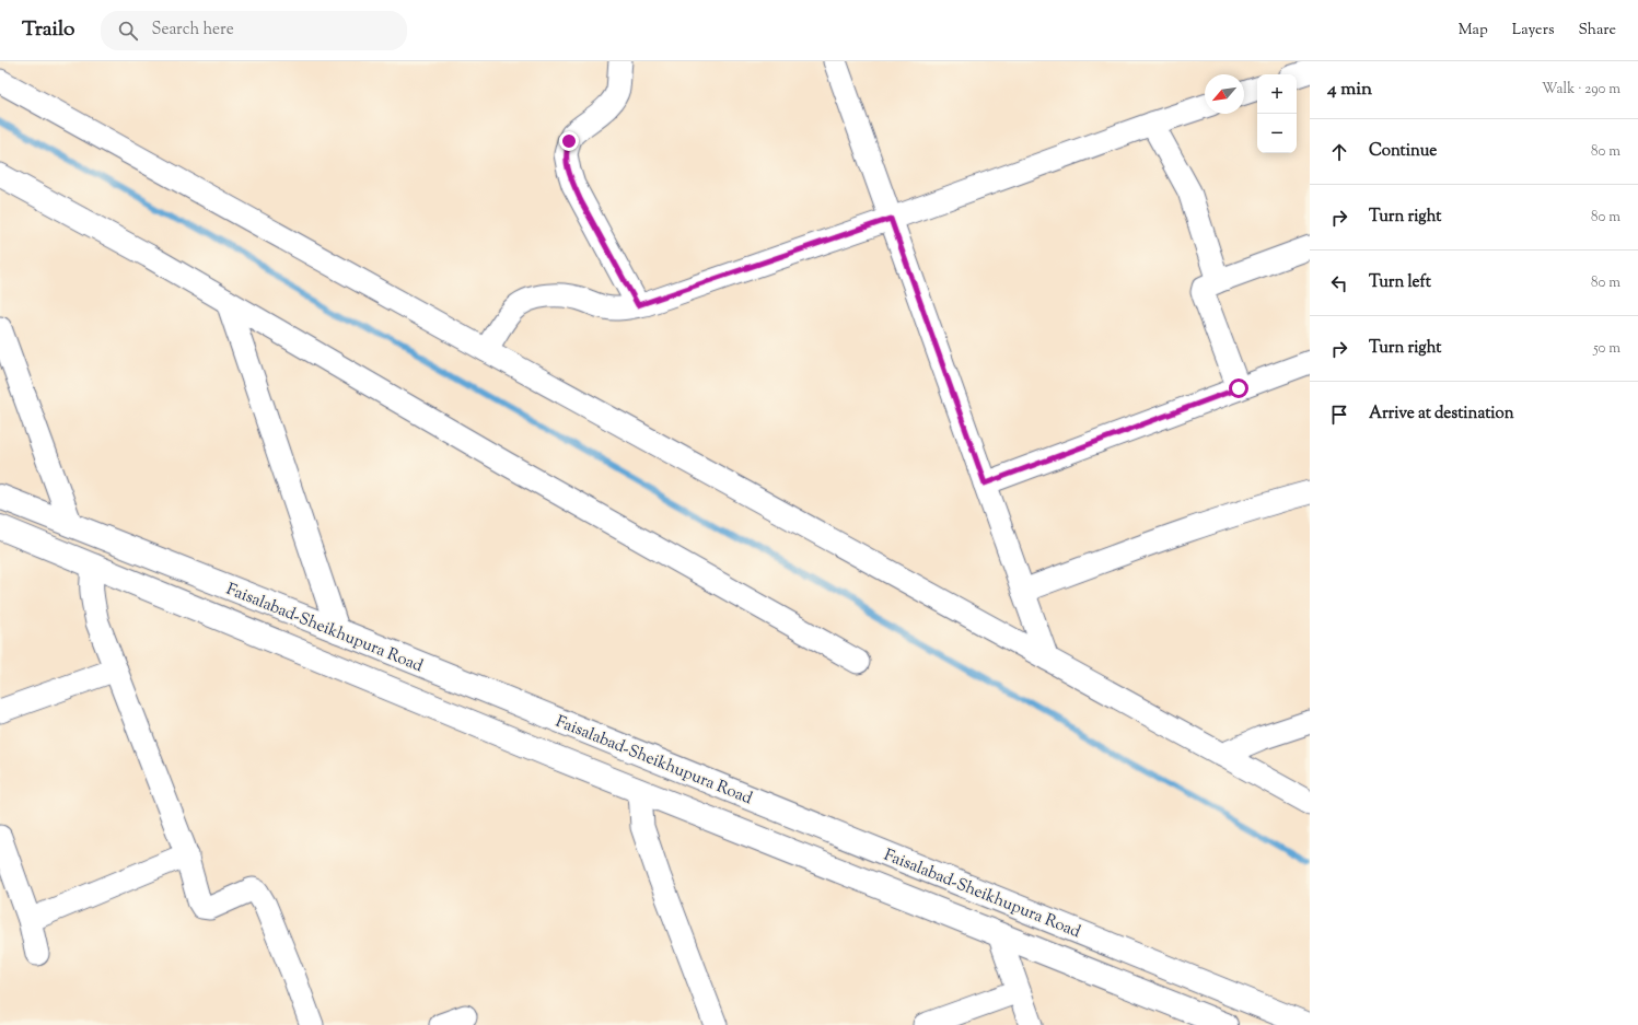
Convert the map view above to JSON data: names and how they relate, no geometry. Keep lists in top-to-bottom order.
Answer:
{
  "streets": {
    "highway": ["Faisalabad-Sheikhupura Road"]
  },
  "north": "bottom left",
  "page": {
    "header": "Trailo",
    "search": "Search here",
    "nav": ["Map", "Layers", "Share"],
    "heading": ["4 min", "Walk · 290 m"],
    "map_buttons": ["+", "−"],
    "list": [
      ["Continue", "80 m"],
      ["Turn right", "80 m"],
      ["Turn left", "80 m"],
      ["Turn right", "50 m"],
      "Arrive at destination"
    ]
  }
}
